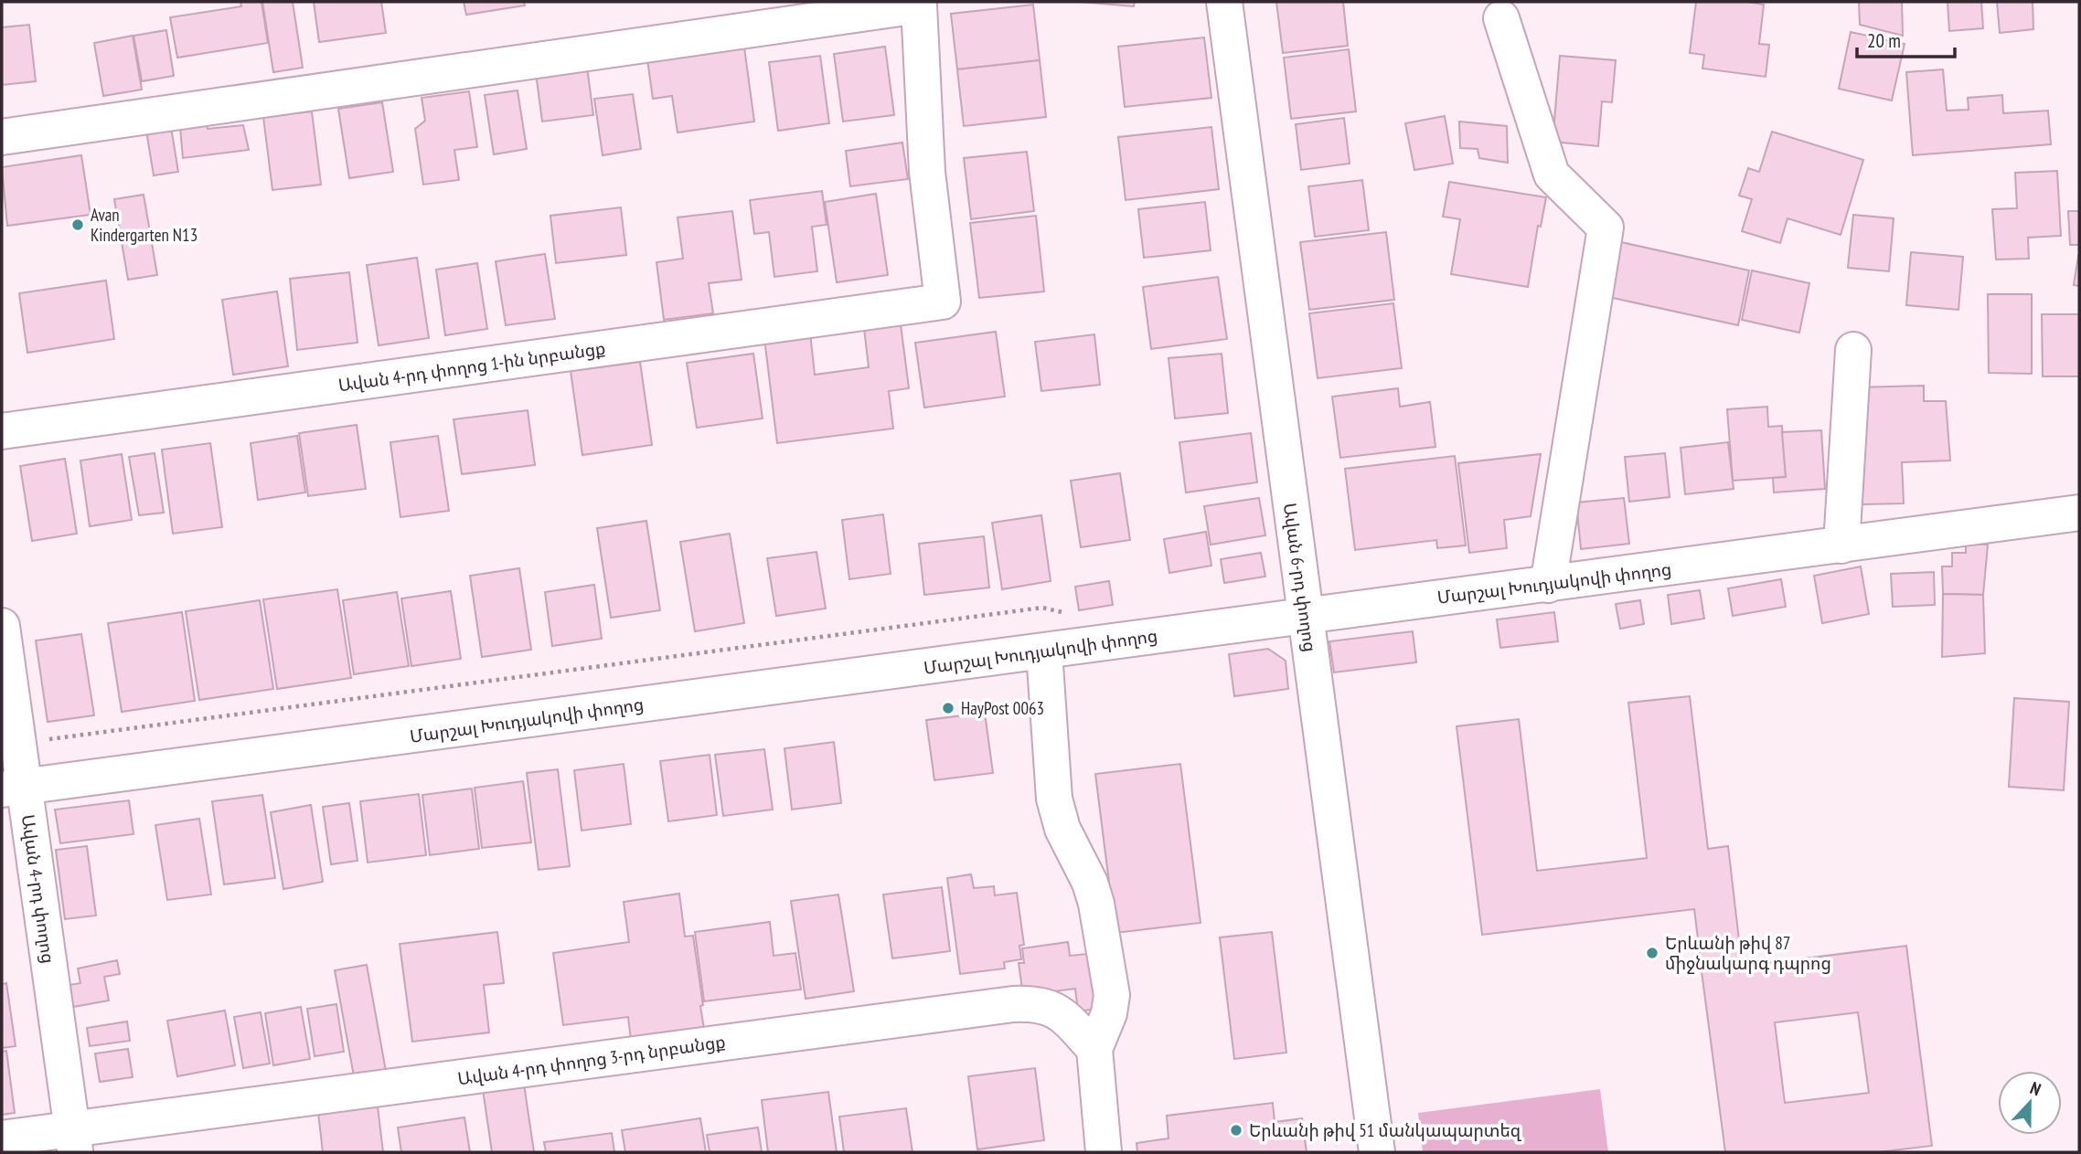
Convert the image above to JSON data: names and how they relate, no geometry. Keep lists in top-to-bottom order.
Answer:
{
  "streets": {
    "street": [
      "Ավան 4-րդ փողոց 1-ին նրբանցք",
      "Ավան 6-րդ փողոց",
      "Մարշալ Խուդյակովի փողոց",
      "Ավան 4-րդ փողոց",
      "Ավան 4-րդ փողոց 3-րդ նրբանցք"
    ]
  },
  "crossings": [
    ["Ավան 6-րդ փողոց", "Մարշալ Խուդյակովի փողոց"],
    ["Մարշալ Խուդյակովի փողոց", "Ավան 4-րդ փողոց"],
    ["Ավան 4-րդ փողոց", "Ավան 4-րդ փողոց 3-րդ նրբանցք"]
  ],
  "places": [
    "Avan Kindergarten N13",
    "HayPost 0063",
    "Երևանի թիվ 87 միջնակարգ դպրոց",
    "Երևանի թիվ 51 մանկապարտեզ"
  ],
  "scale_bar": "20 m",
  "north": "top"
}
